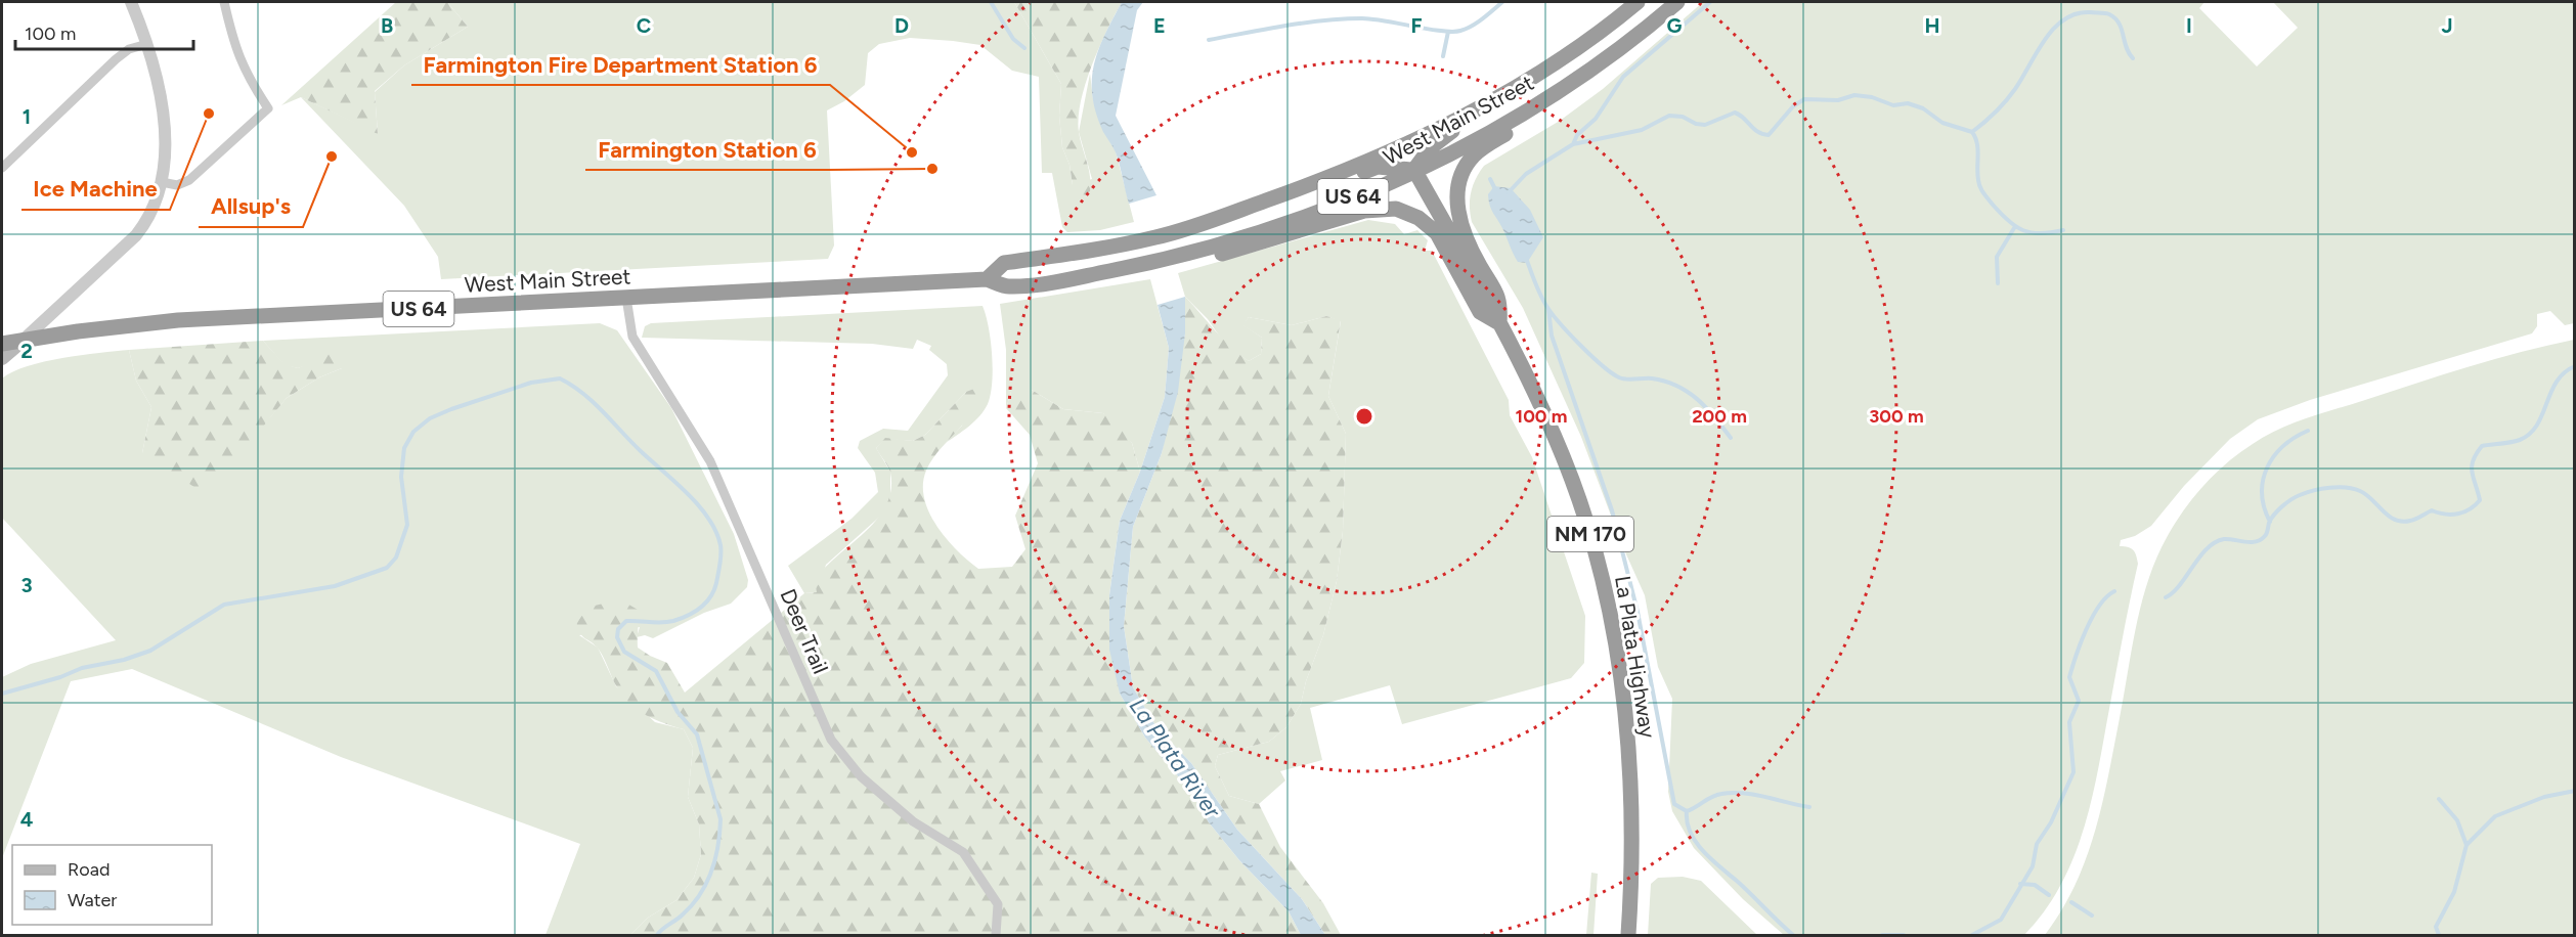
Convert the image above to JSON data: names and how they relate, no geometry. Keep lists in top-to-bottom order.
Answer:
{
  "streets": {
    "highway": [
      "West Main Street",
      "US 64",
      "NM 170",
      "La Plata Highway"
    ],
    "street": ["Deer Trail"]
  },
  "crossings": [
    ["West Main Street", "Deer Trail"],
    ["West Main Street", "La Plata Highway"]
  ],
  "water": ["La Plata River"],
  "places": [
    "Ice Machine",
    "Farmington Fire Department Station 6",
    "Allsup's",
    "Farmington Station 6"
  ],
  "legend": ["Road", "Water"],
  "scale_bar": "100 m",
  "grid": {
    "columns": [
      "B",
      "C",
      "D",
      "E",
      "F",
      "G",
      "H",
      "I",
      "J"
    ],
    "rows": [
      "1",
      "2",
      "3",
      "4"
    ]
  },
  "rings": ["100 m", "200 m", "300 m"]
}
